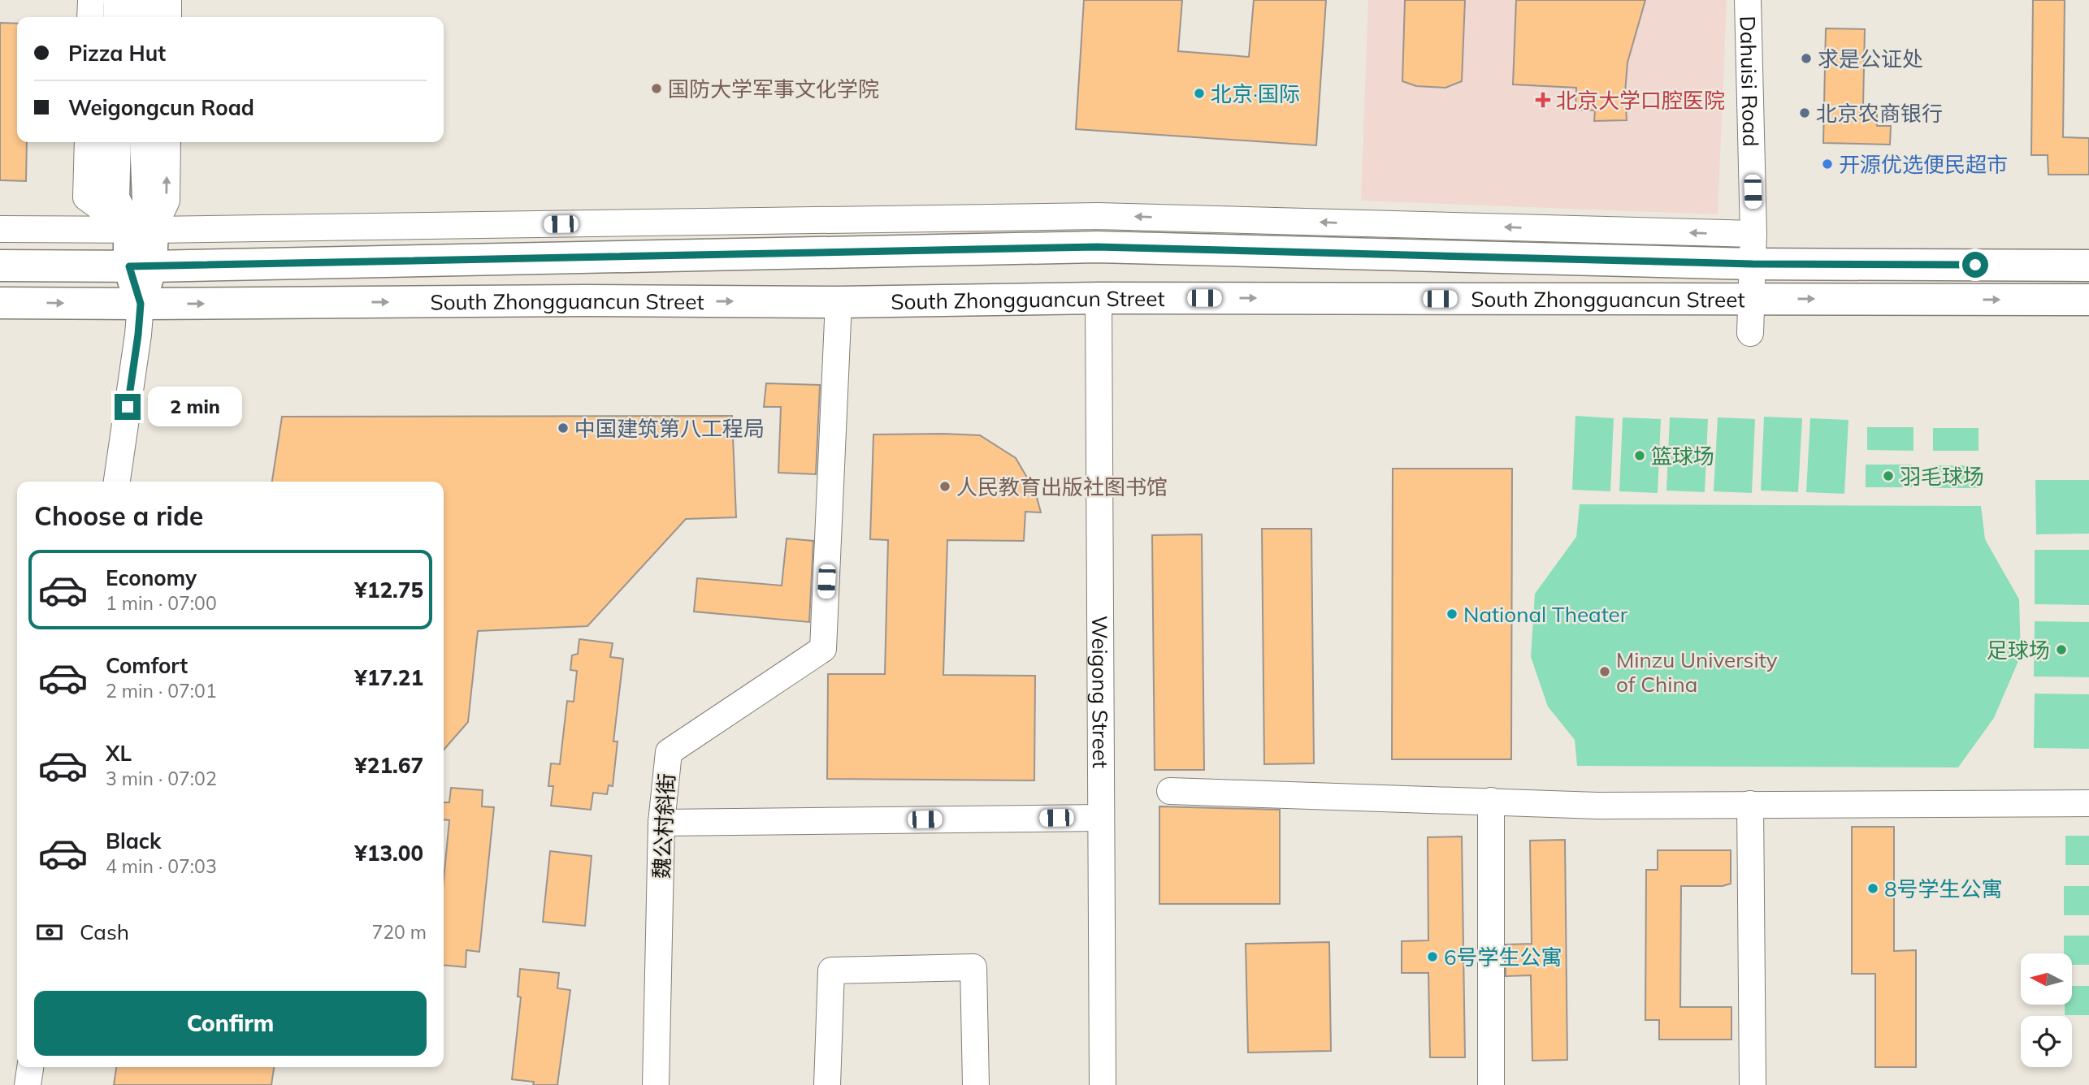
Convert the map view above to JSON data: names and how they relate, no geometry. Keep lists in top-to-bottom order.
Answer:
{
  "streets": {
    "main road": ["South Zhongguancun Street"],
    "street": ["Dahuisi Road", "Weigong Street", "魏公村斜街"]
  },
  "crossings": [
    ["Dahuisi Road", "South Zhongguancun Street"],
    ["South Zhongguancun Street", "Weigong Street"],
    ["South Zhongguancun Street", "魏公村斜街"]
  ],
  "places": {
    "other": [
      "求是公证处",
      "国防大学军事文化学院",
      "北京·国际",
      "北京农商银行",
      "开源优选便民超市",
      "中国建筑第八工程局",
      "篮球场",
      "羽毛球场",
      "人民教育出版社图书馆",
      "National Theater",
      "足球场",
      "Minzu University of China",
      "8号学生公寓",
      "6号学生公寓"
    ],
    "health": ["北京大学口腔医院"]
  },
  "north": "left",
  "page": {
    "banner": ["Pizza Hut", "Weigongcun Road"],
    "bubble": "2 min",
    "heading": "Choose a ride",
    "list": [
      {
        "name": "Economy",
        "note": "1 min · 07:00",
        "value": "¥12.75"
      },
      {
        "name": "Comfort",
        "note": "2 min · 07:01",
        "value": "¥17.21"
      },
      {
        "name": "XL",
        "note": "3 min · 07:02",
        "value": "¥21.67"
      },
      {
        "name": "Black",
        "note": "4 min · 07:03",
        "value": "¥13.00"
      }
    ],
    "pay": ["Cash", "720 m"],
    "buttons": "Confirm"
  }
}
